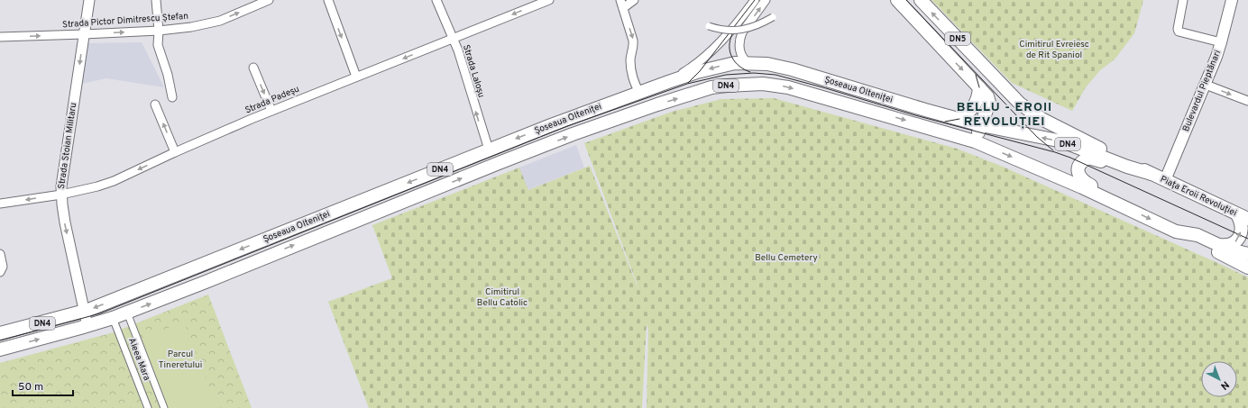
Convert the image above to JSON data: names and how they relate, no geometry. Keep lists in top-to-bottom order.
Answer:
{
  "streets": {
    "main road": [
      "DN5",
      "DN4",
      "Șoseaua Olteniței",
      "Bulevardul Pieptănari",
      "Piața Eroii Revoluției"
    ],
    "street": [
      "Strada Pictor Dimitrescu Ștefan",
      "Strada Laloșu",
      "Strada Padeșu",
      "Strada Stoian Militaru",
      "Aleea Mara"
    ]
  },
  "crossings": [
    ["Strada Pictor Dimitrescu Ștefan", "Strada Stoian Militaru"],
    ["DN5", "Șoseaua Olteniței"],
    ["DN5", "Piața Eroii Revoluției"],
    ["Strada Laloșu", "Șoseaua Olteniței"],
    ["Strada Laloșu", "Strada Padeșu"],
    ["Șoseaua Olteniței", "Strada Stoian Militaru"],
    ["Șoseaua Olteniței", "Piața Eroii Revoluției"],
    ["Șoseaua Olteniței", "Aleea Mara"],
    ["Bulevardul Pieptănari", "Piața Eroii Revoluției"],
    ["Strada Padeșu", "Strada Stoian Militaru"]
  ],
  "one_way": [
    "Strada Pictor Dimitrescu Ștefan",
    "Strada Laloșu",
    "Strada Padeșu",
    "Strada Stoian Militaru"
  ],
  "districts": ["BELLU - EROII REVOLUȚIEI"],
  "parks": [
    "Cimitirul Evreiesc de Rit Spaniol",
    "Bellu Cemetery",
    "Cimitirul Bellu Catolic",
    "Parcul Tineretului"
  ],
  "scale_bar": "50 m",
  "north": "bottom right"
}
